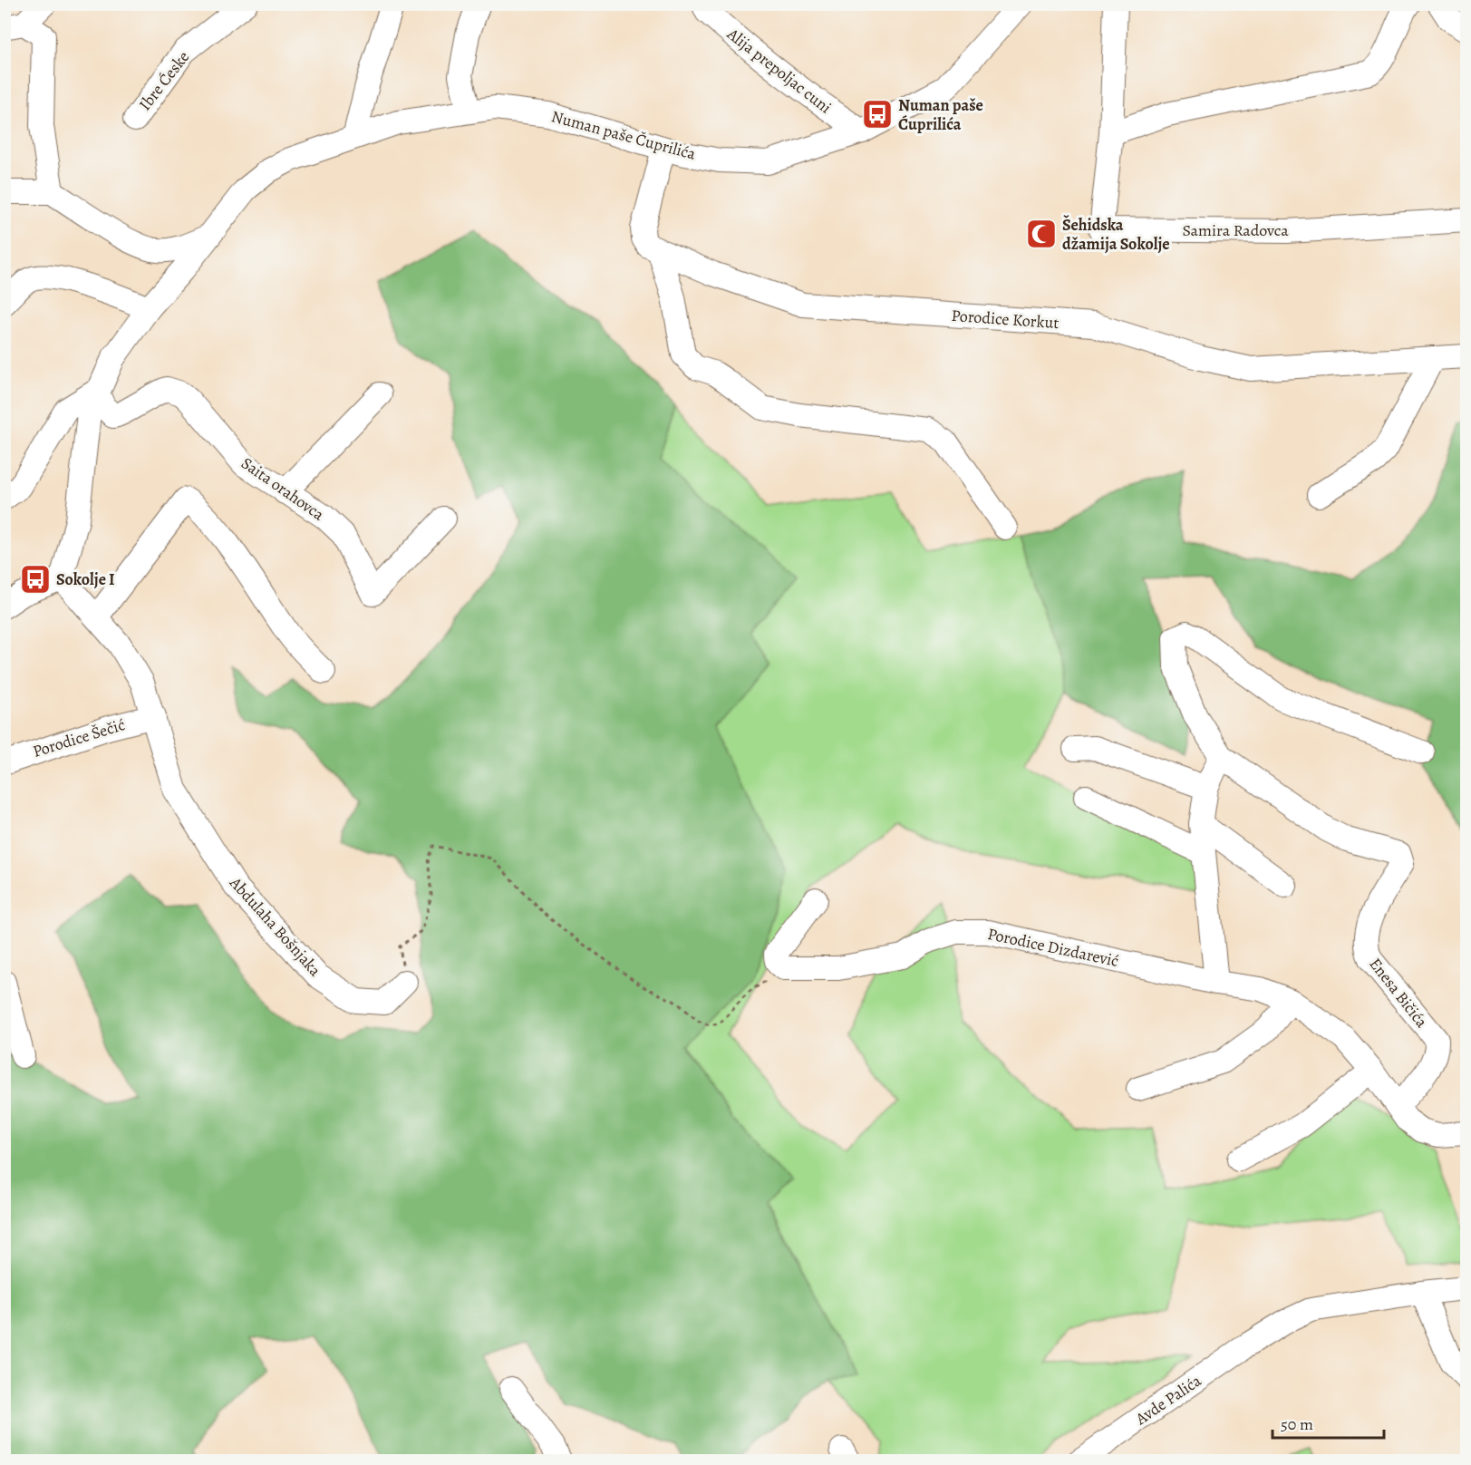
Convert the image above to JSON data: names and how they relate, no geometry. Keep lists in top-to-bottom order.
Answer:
{
  "streets": {
    "street": [
      "Alija prepoljac cuni",
      "Ibre Ćeske",
      "Numan paše Čuprilića",
      "Samira Radovca",
      "Porodice Korkut",
      "Saita orahovca",
      "Porodice Šečić",
      "Abdulaha Bošnjaka",
      "Porodice Dizdarević",
      "Enesa Bičića",
      "Avde Palića"
    ]
  },
  "crossings": [
    ["Alija prepoljac cuni", "Numan paše Čuprilića"],
    ["Numan paše Čuprilića", "Porodice Korkut"],
    ["Numan paše Čuprilića", "Saita orahovca"],
    ["Numan paše Čuprilića", "Abdulaha Bošnjaka"],
    ["Porodice Šečić", "Abdulaha Bošnjaka"]
  ],
  "places": {
    "bus stop": ["Numan paše Ćuprilića", "Sokolje I"],
    "mosque": ["Šehidska džamija Sokolje"]
  },
  "scale_bar": "50 m"
}
